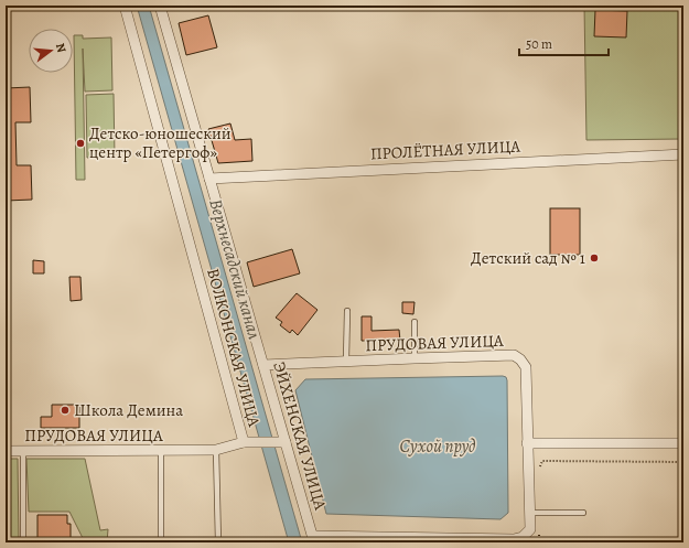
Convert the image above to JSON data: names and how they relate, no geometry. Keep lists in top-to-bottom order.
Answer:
{
  "streets": {
    "street": [
      "ПРОЛЁТНАЯ УЛИЦА",
      "ПРУДОВАЯ УЛИЦА",
      "ВОЛКОНСКАЯ УЛИЦА",
      "ЭЙХЕНСКАЯ УЛИЦА"
    ]
  },
  "crossings": [
    ["ПРОЛЁТНАЯ УЛИЦА", "ЭЙХЕНСКАЯ УЛИЦА"],
    ["ПРУДОВАЯ УЛИЦА", "ВОЛКОНСКАЯ УЛИЦА"],
    ["ПРУДОВАЯ УЛИЦА", "ЭЙХЕНСКАЯ УЛИЦА"]
  ],
  "water": ["Верхнесадский канал", "Сухой пруд"],
  "places": ["Детско-юношеский центр «Петергоф»", "Детский сад № 1", "Школа Демина"],
  "scale_bar": "50 m",
  "north": "right"
}
